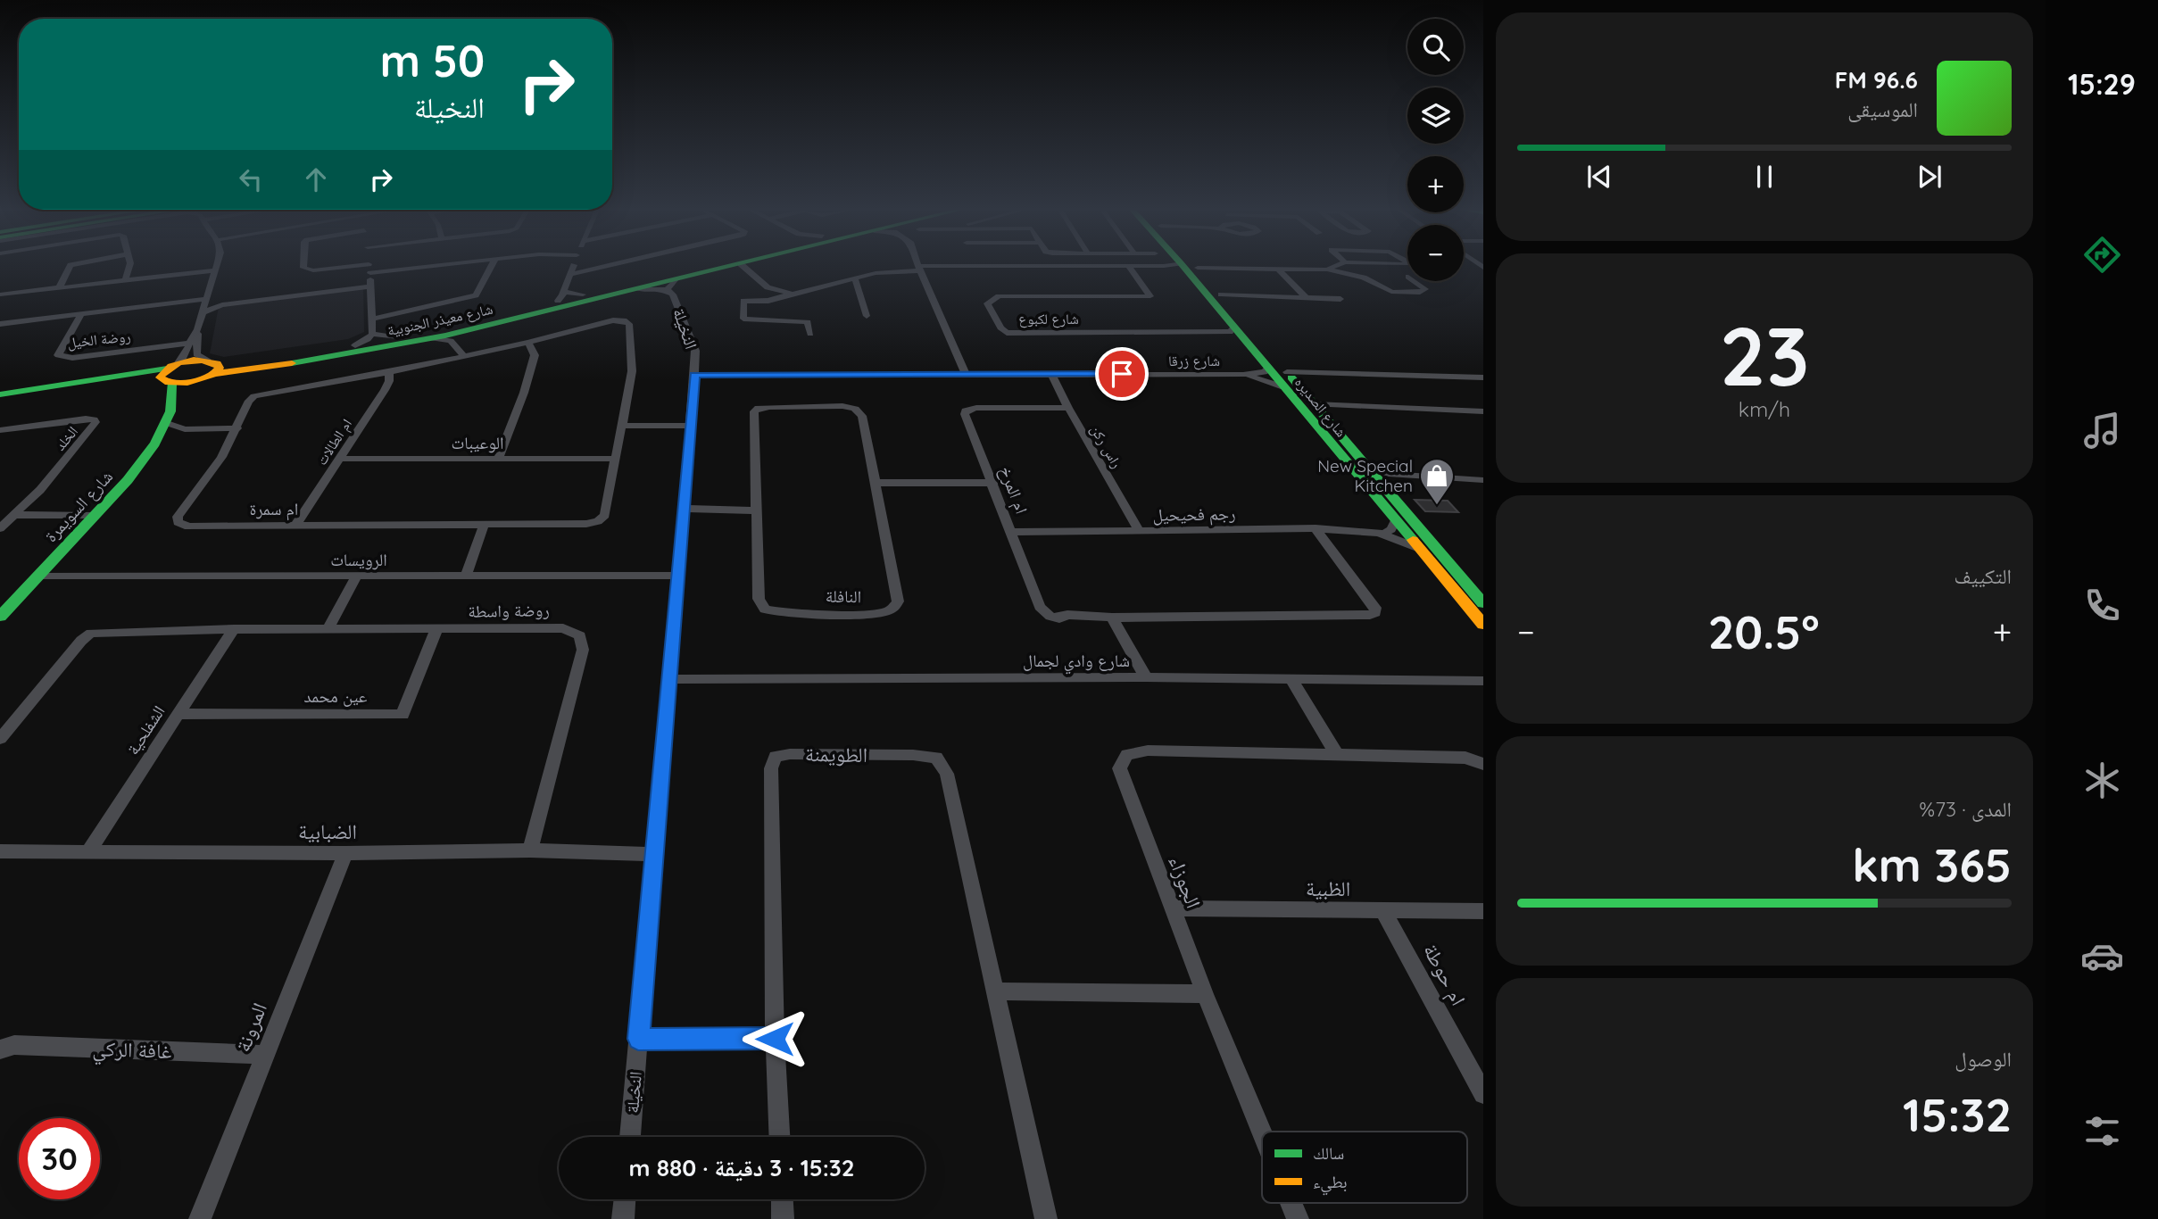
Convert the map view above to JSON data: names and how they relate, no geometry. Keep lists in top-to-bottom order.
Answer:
{
  "streets": {
    "main road": ["شارع معيذر الجنوبية", "شارع الصديره", "شارع السويمرة"],
    "street": [
      "شارع لكبوع",
      "النخيلة",
      "روضة الخيل",
      "شارع زرقا",
      "الخلد",
      "ام الطالات",
      "الوعيبات",
      "راس ركن",
      "ام المرخ",
      "ام سمرة",
      "رجم فحيحيل",
      "الرويسات",
      "النافلة",
      "روضة واسطة",
      "شارع وادي لجمال",
      "عين محمد",
      "الشفلحية",
      "الطويمنة",
      "الضبابية",
      "الجوزاء",
      "الظبية",
      "ام حوطة",
      "المرونة",
      "غافة الركي"
    ]
  },
  "crossings": [
    ["شارع لكبوع", "شارع الصديره"],
    ["شارع معيذر الجنوبية", "النخيلة"],
    ["شارع معيذر الجنوبية", "شارع السويمرة"],
    ["النخيلة", "شارع زرقا"],
    ["النخيلة", "الرويسات"],
    ["النخيلة", "شارع وادي لجمال"],
    ["النخيلة", "الضبابية"],
    ["روضة الخيل", "شارع السويمرة"],
    ["شارع زرقا", "شارع الصديره"],
    ["شارع زرقا", "راس ركن"],
    ["شارع الصديره", "رجم فحيحيل"],
    ["ام الطالات", "الوعيبات"],
    ["ام الطالات", "ام سمرة"],
    ["الوعيبات", "ام سمرة"],
    ["راس ركن", "ام المرخ"],
    ["راس ركن", "رجم فحيحيل"],
    ["ام المرخ", "رجم فحيحيل"],
    ["شارع السويمرة", "الرويسات"],
    ["روضة واسطة", "عين محمد"],
    ["روضة واسطة", "الشفلحية"],
    ["روضة واسطة", "الضبابية"],
    ["عين محمد", "الشفلحية"],
    ["الشفلحية", "الضبابية"],
    ["الضبابية", "المرونة"],
    ["الجوزاء", "الظبية"],
    ["الظبية", "ام حوطة"],
    ["المرونة", "غافة الركي"]
  ],
  "places": {
    "shop": ["New Special Kitchen"]
  },
  "legend": ["سالك", "بطيء"],
  "page": {
    "tabs": "15:29",
    "map_buttons": ["+", "−"],
    "turn": ["50 m", "النخيلة"],
    "song": ["96.6 FM", "الموسيقى"],
    "tile": [
      ["23", "km/h"],
      "التكييف",
      ["المدى · 73%", "365 km"],
      ["الوصول", "15:32"]
    ],
    "heat": ["−", "20.5°", "+"],
    "limit": "30",
    "trip": "15:32 · 3 دقيقة · 880 m"
  }
}
